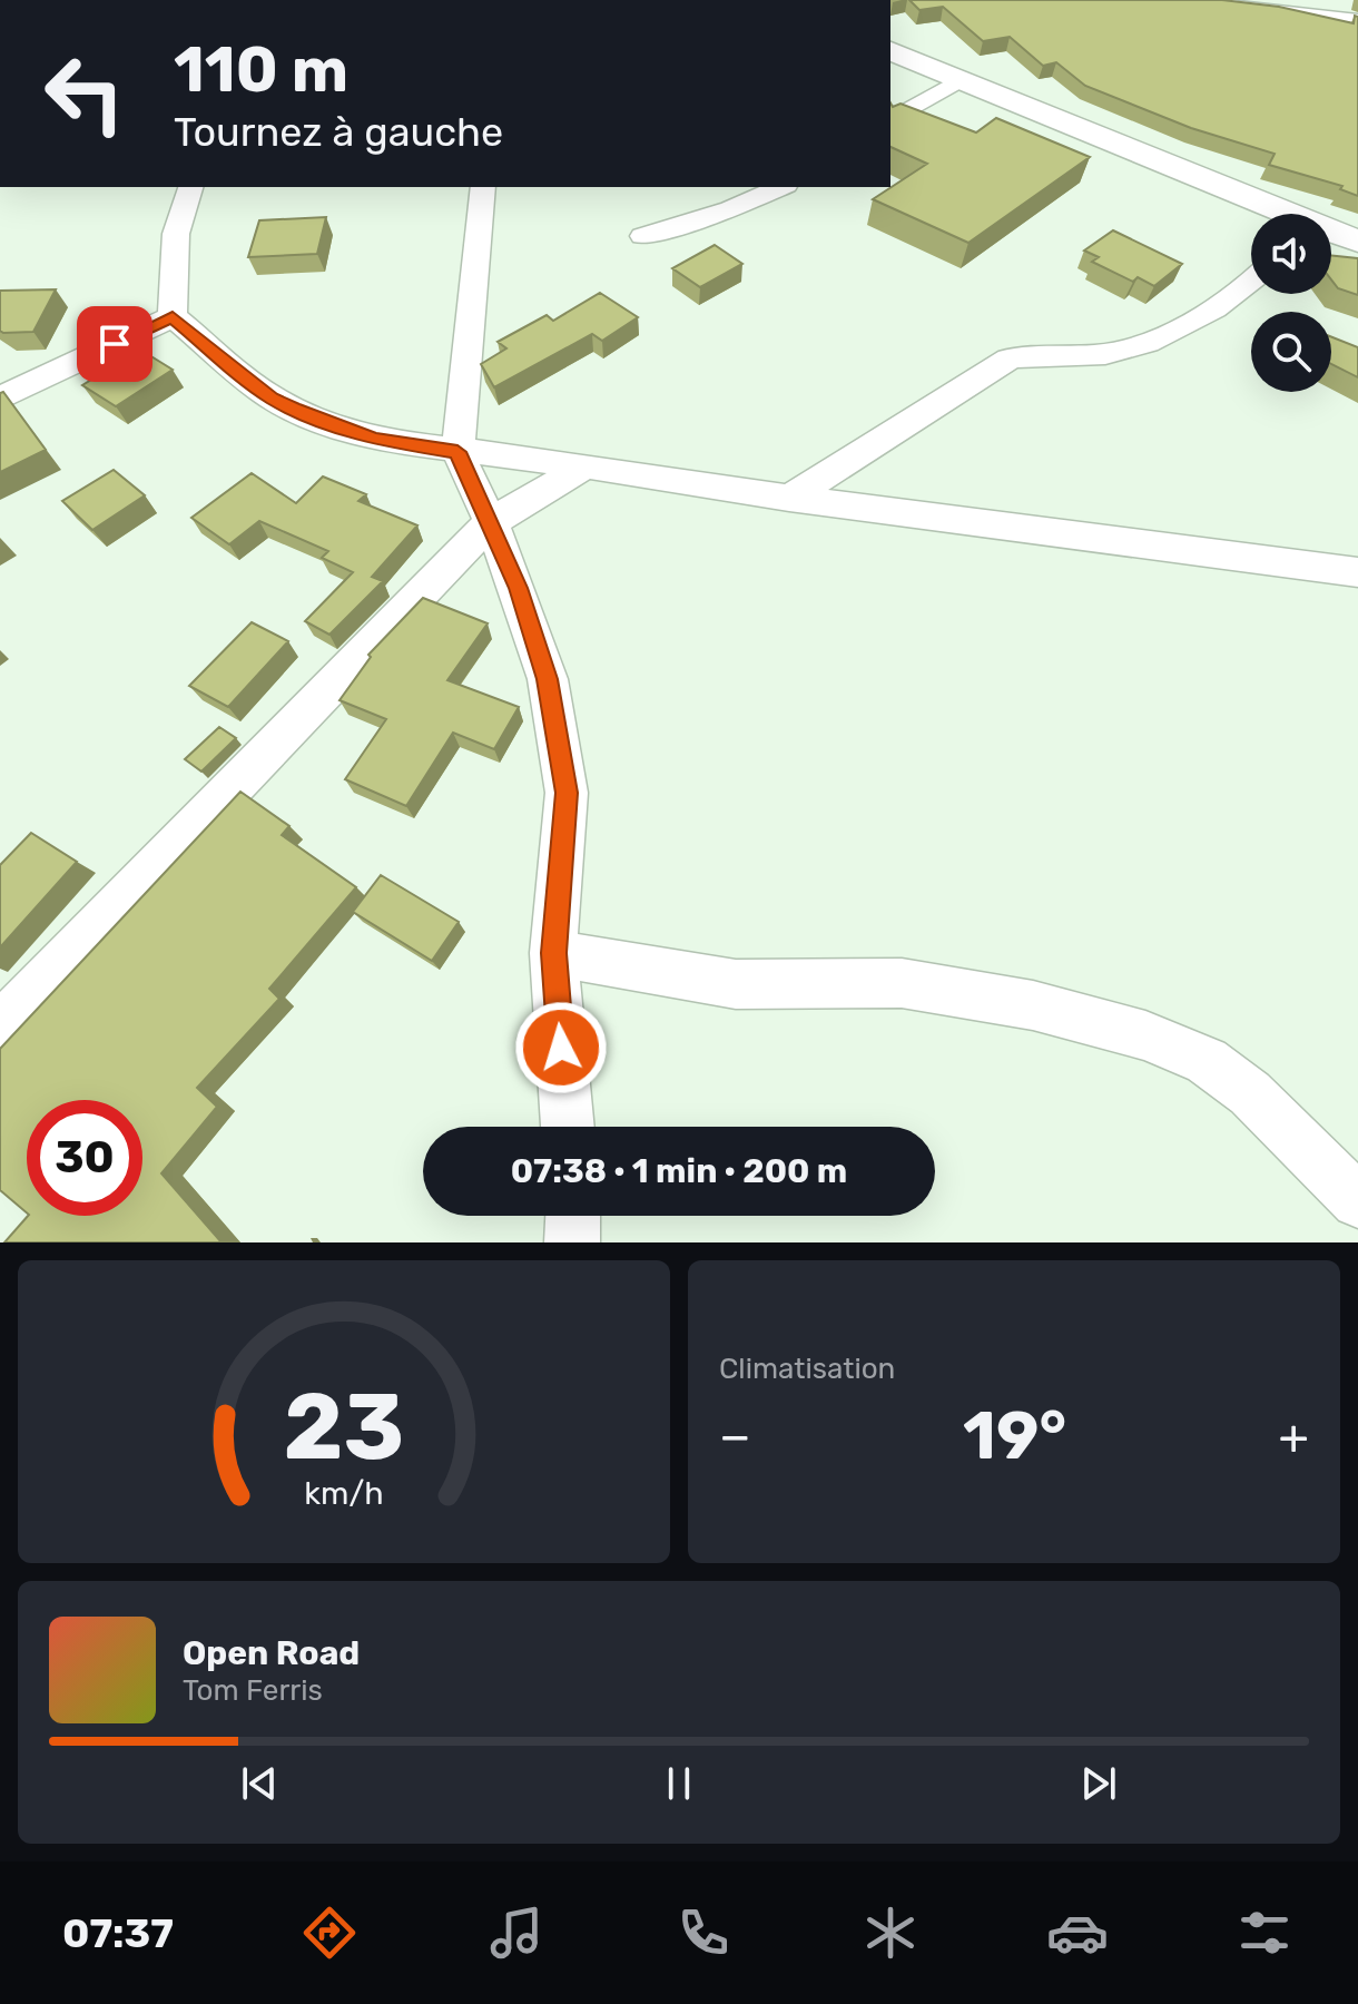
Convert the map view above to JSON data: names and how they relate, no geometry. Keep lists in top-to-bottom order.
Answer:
{
  "page": {
    "turn": ["110 m", "Tournez à gauche"],
    "limit": "30",
    "trip": "07:38 · 1 min · 200 m",
    "tile": "Climatisation",
    "heat": ["−", "19°", "+"],
    "song": ["Open Road", "Tom Ferris"],
    "tabs": "07:37",
    "gauge": ["23", "km/h"]
  }
}
